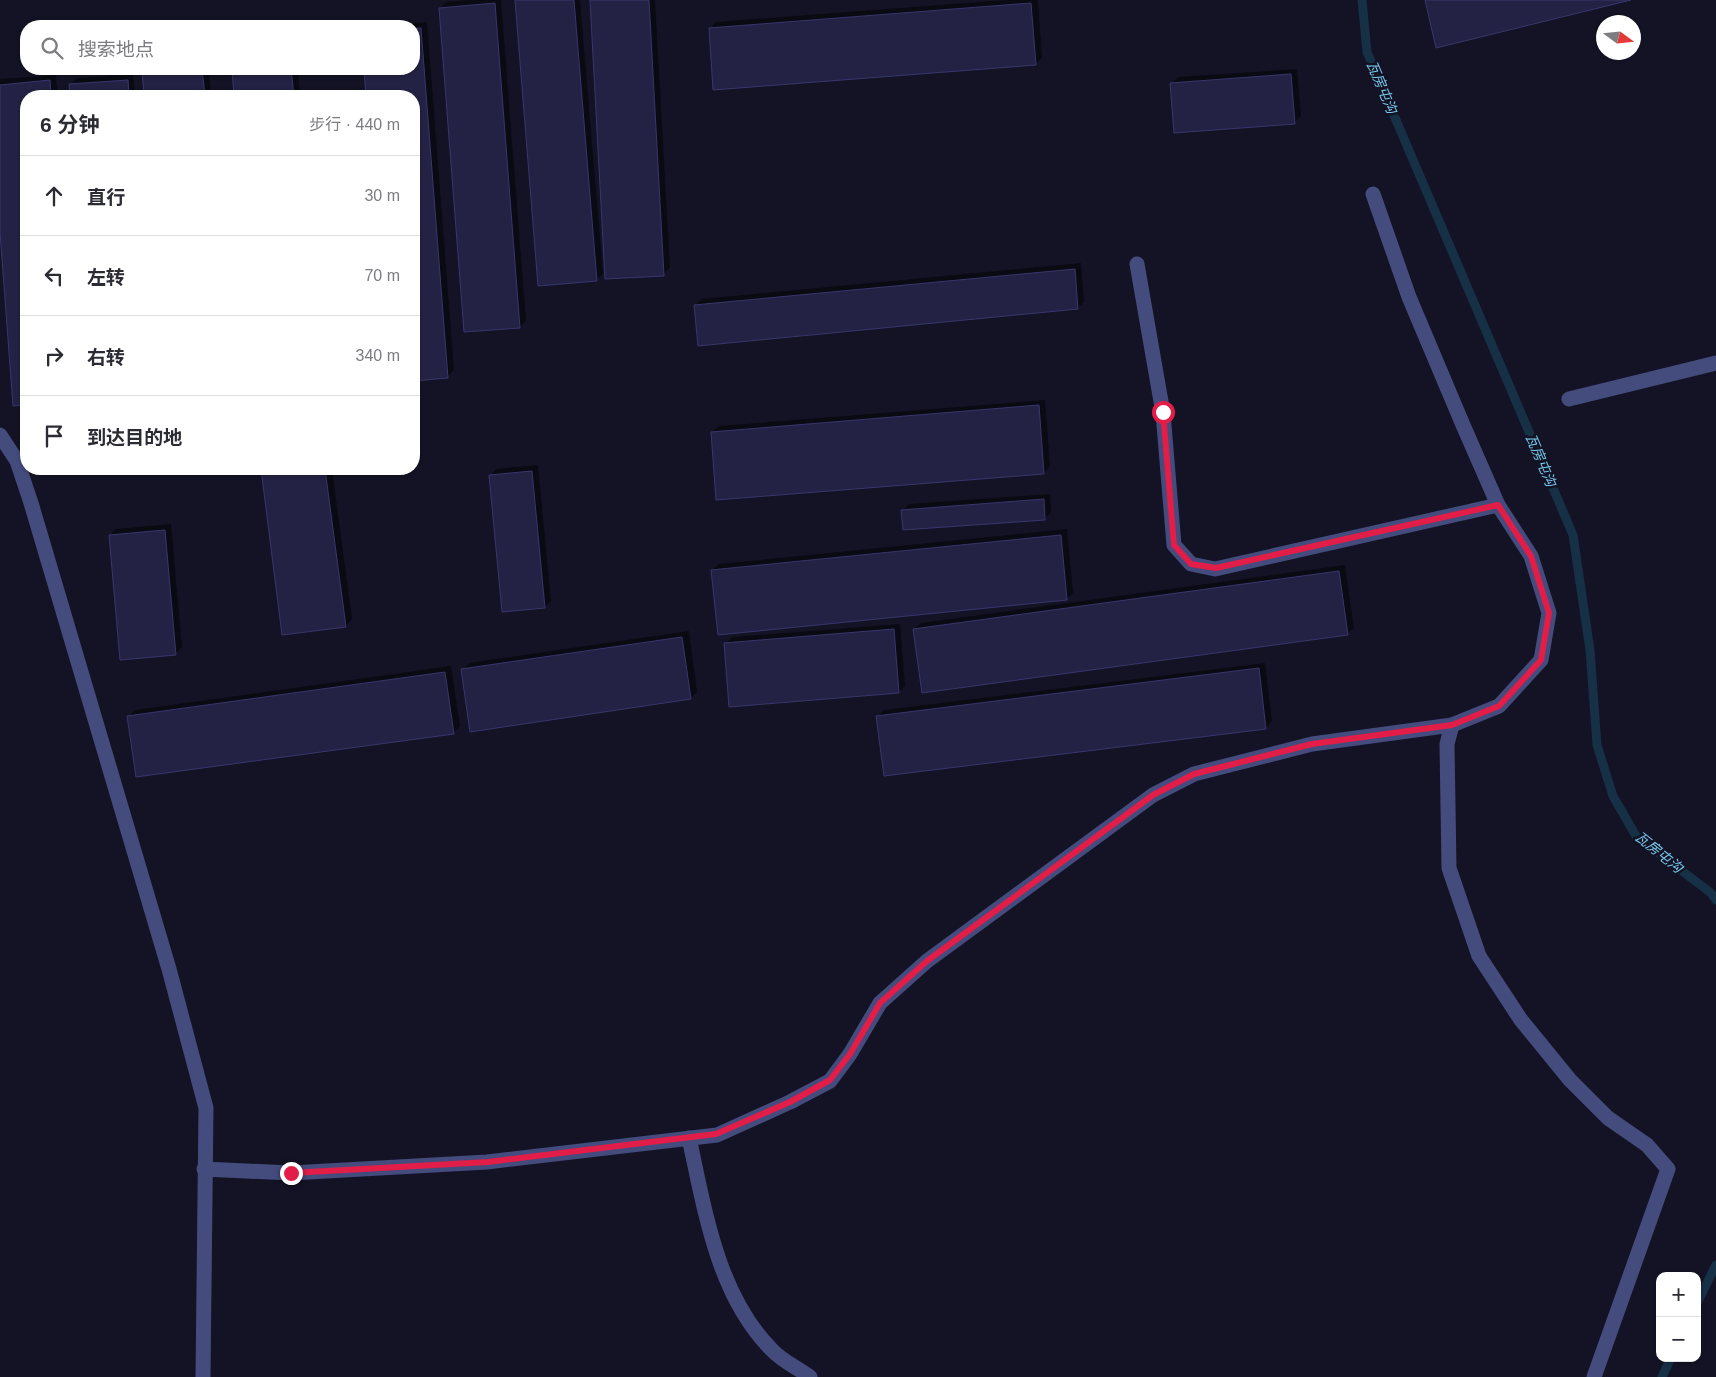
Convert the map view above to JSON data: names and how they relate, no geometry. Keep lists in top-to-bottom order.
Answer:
{
  "water": ["瓦房屯沟"],
  "north": "right",
  "page": {
    "search": "搜索地点",
    "heading": ["6 分钟", "步行 · 440 m"],
    "list": [
      ["直行", "30 m"],
      ["左转", "70 m"],
      ["右转", "340 m"],
      "到达目的地"
    ],
    "map_buttons": ["+", "−"]
  }
}
